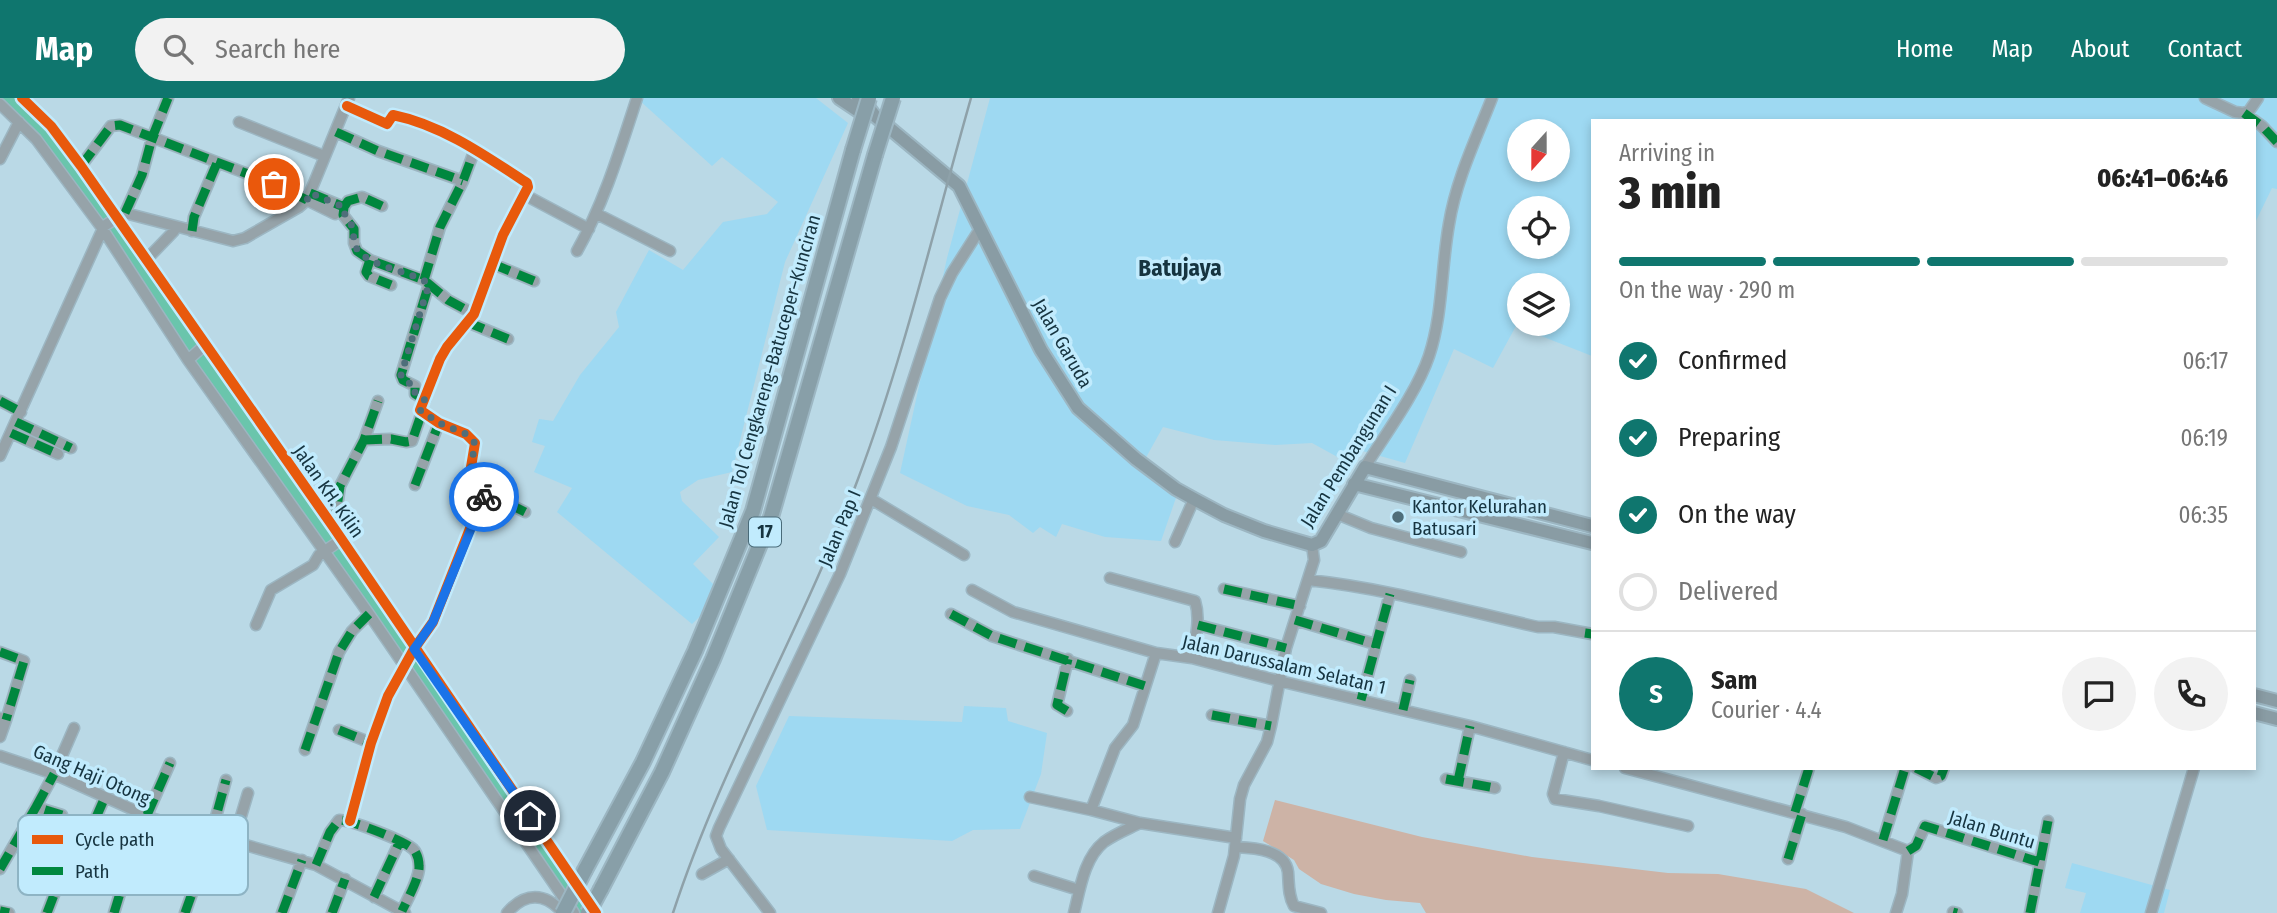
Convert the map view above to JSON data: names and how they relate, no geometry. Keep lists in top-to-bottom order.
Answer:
{
  "streets": {
    "highway": ["Jalan Tol Cengkareng–Batuceper–Kunciran", "17"],
    "main road": ["Jalan Garuda", "Jalan Pembangunan I"],
    "street": [
      "Jalan KH. Kilin",
      "Jalan Pap I",
      "Jalan Darussalam Selatan 1",
      "Gang Haji Otong",
      "Jalan Buntu"
    ]
  },
  "crossings": [
    ["Jalan Garuda", "Jalan Pembangunan I"],
    ["Jalan Garuda", "Jalan Pap I"],
    ["Jalan Pembangunan I", "Jalan Darussalam Selatan 1"]
  ],
  "districts": ["Batujaya"],
  "places": ["Kantor Kelurahan Batusari"],
  "legend": ["Cycle path", "Path"],
  "north": "bottom",
  "page": {
    "header": "Map",
    "search": "Search here",
    "nav": [
      "Home",
      "Map",
      "About",
      "Contact"
    ],
    "heading": ["3 min", "Arriving in", "06:41–06:46"],
    "panel": ["Sam", "Courier · 4.4"],
    "bar": "On the way · 290 m",
    "list": [
      ["Confirmed", "06:17"],
      ["Preparing", "06:19"],
      ["On the way", "06:35"],
      "Delivered"
    ],
    "round": "S"
  }
}
